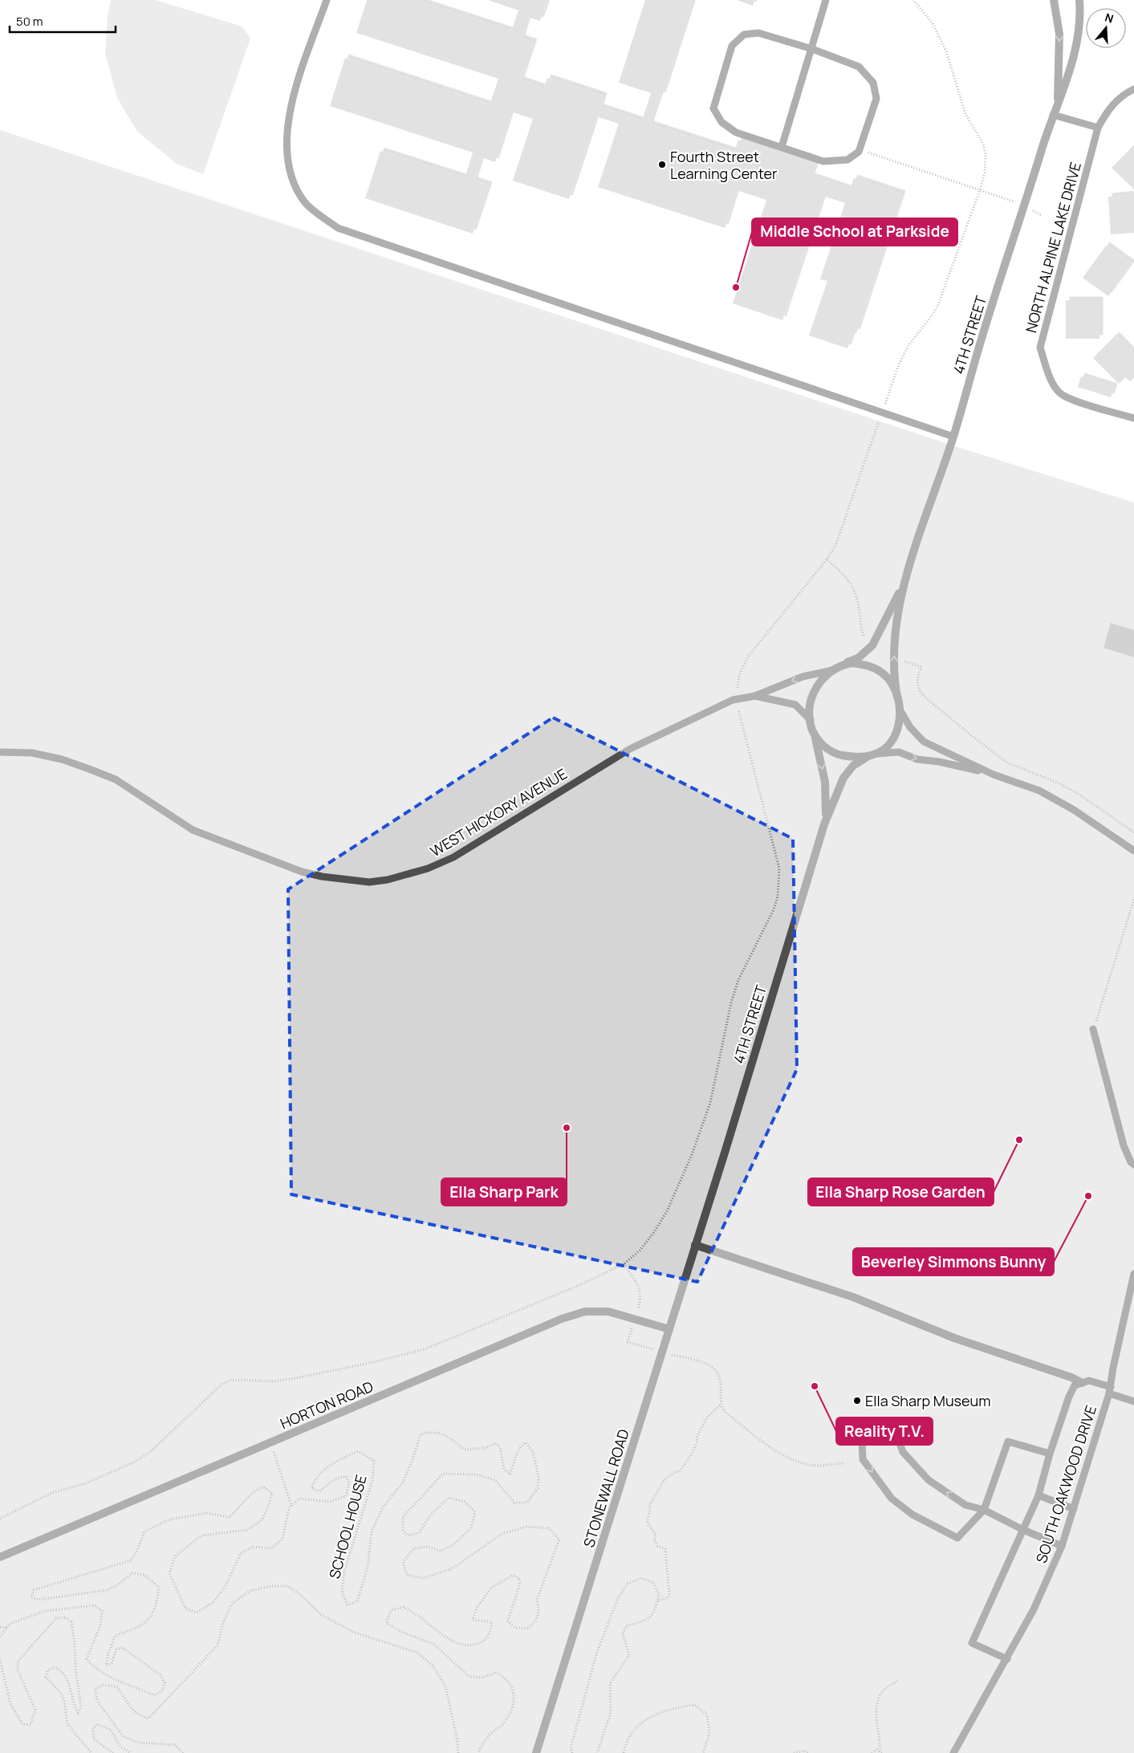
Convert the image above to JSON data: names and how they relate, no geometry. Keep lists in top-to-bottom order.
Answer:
{
  "streets": {
    "street": ["4TH STREET", "HORTON ROAD", "STONEWALL ROAD"],
    "lane": ["NORTH ALPINE LAKE DRIVE", "WEST HICKORY AVENUE", "SOUTH OAKWOOD DRIVE"],
    "path": ["SCHOOL HOUSE"]
  },
  "crossings": [
    ["4TH STREET", "WEST HICKORY AVENUE"],
    ["4TH STREET", "STONEWALL ROAD"],
    ["HORTON ROAD", "STONEWALL ROAD"]
  ],
  "places": [
    "Fourth Street Learning Center",
    "Middle School at Parkside",
    "Ella Sharp Park",
    "Ella Sharp Rose Garden",
    "Beverley Simmons Bunny",
    "Reality T.V.",
    "Ella Sharp Museum"
  ],
  "scale_bar": "50 m",
  "north": "top"
}
